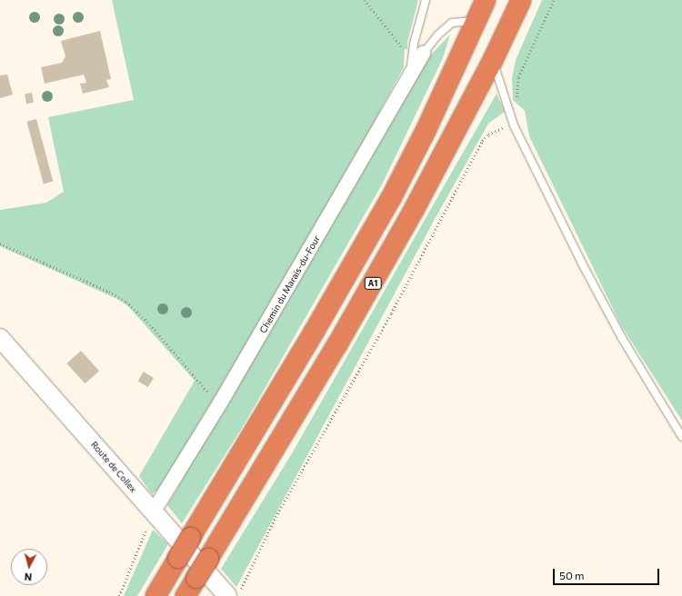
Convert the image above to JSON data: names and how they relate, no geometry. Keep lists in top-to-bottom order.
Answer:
{
  "streets": {
    "highway": ["A1"],
    "street": ["Chemin du Marais-du-Four", "Route de Collex"]
  },
  "crossings": [
    ["Chemin du Marais-du-Four", "Route de Collex"]
  ],
  "scale_bar": "50 m",
  "north": "bottom"
}
